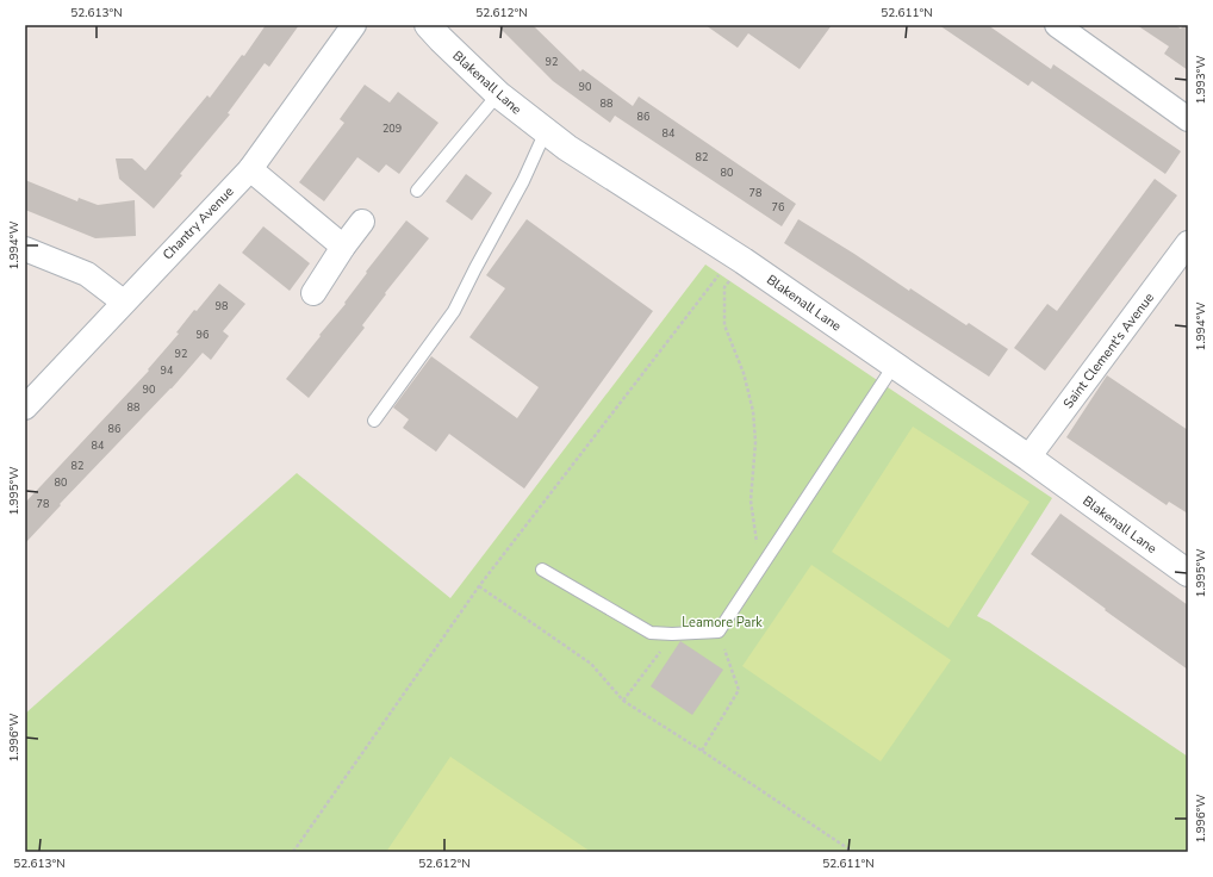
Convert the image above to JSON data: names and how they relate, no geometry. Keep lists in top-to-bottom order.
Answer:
{
  "streets": {
    "street": ["Blakenall Lane", "Chantry Avenue", "Saint Clement's Avenue"]
  },
  "crossings": [
    ["Blakenall Lane", "Saint Clement's Avenue"]
  ],
  "parks": ["Leamore Park"],
  "house_numbers": [
    "92",
    "90",
    "88",
    "86",
    "209",
    "84",
    "82",
    "80",
    "78",
    "76",
    "98",
    "96",
    "92",
    "94",
    "90",
    "88",
    "86",
    "84",
    "82",
    "80",
    "78"
  ],
  "coordinates": [
    "52.613°N",
    "52.612°N",
    "52.611°N",
    "1.993°W",
    "1.994°W",
    "1.995°W",
    "1.996°W"
  ]
}
